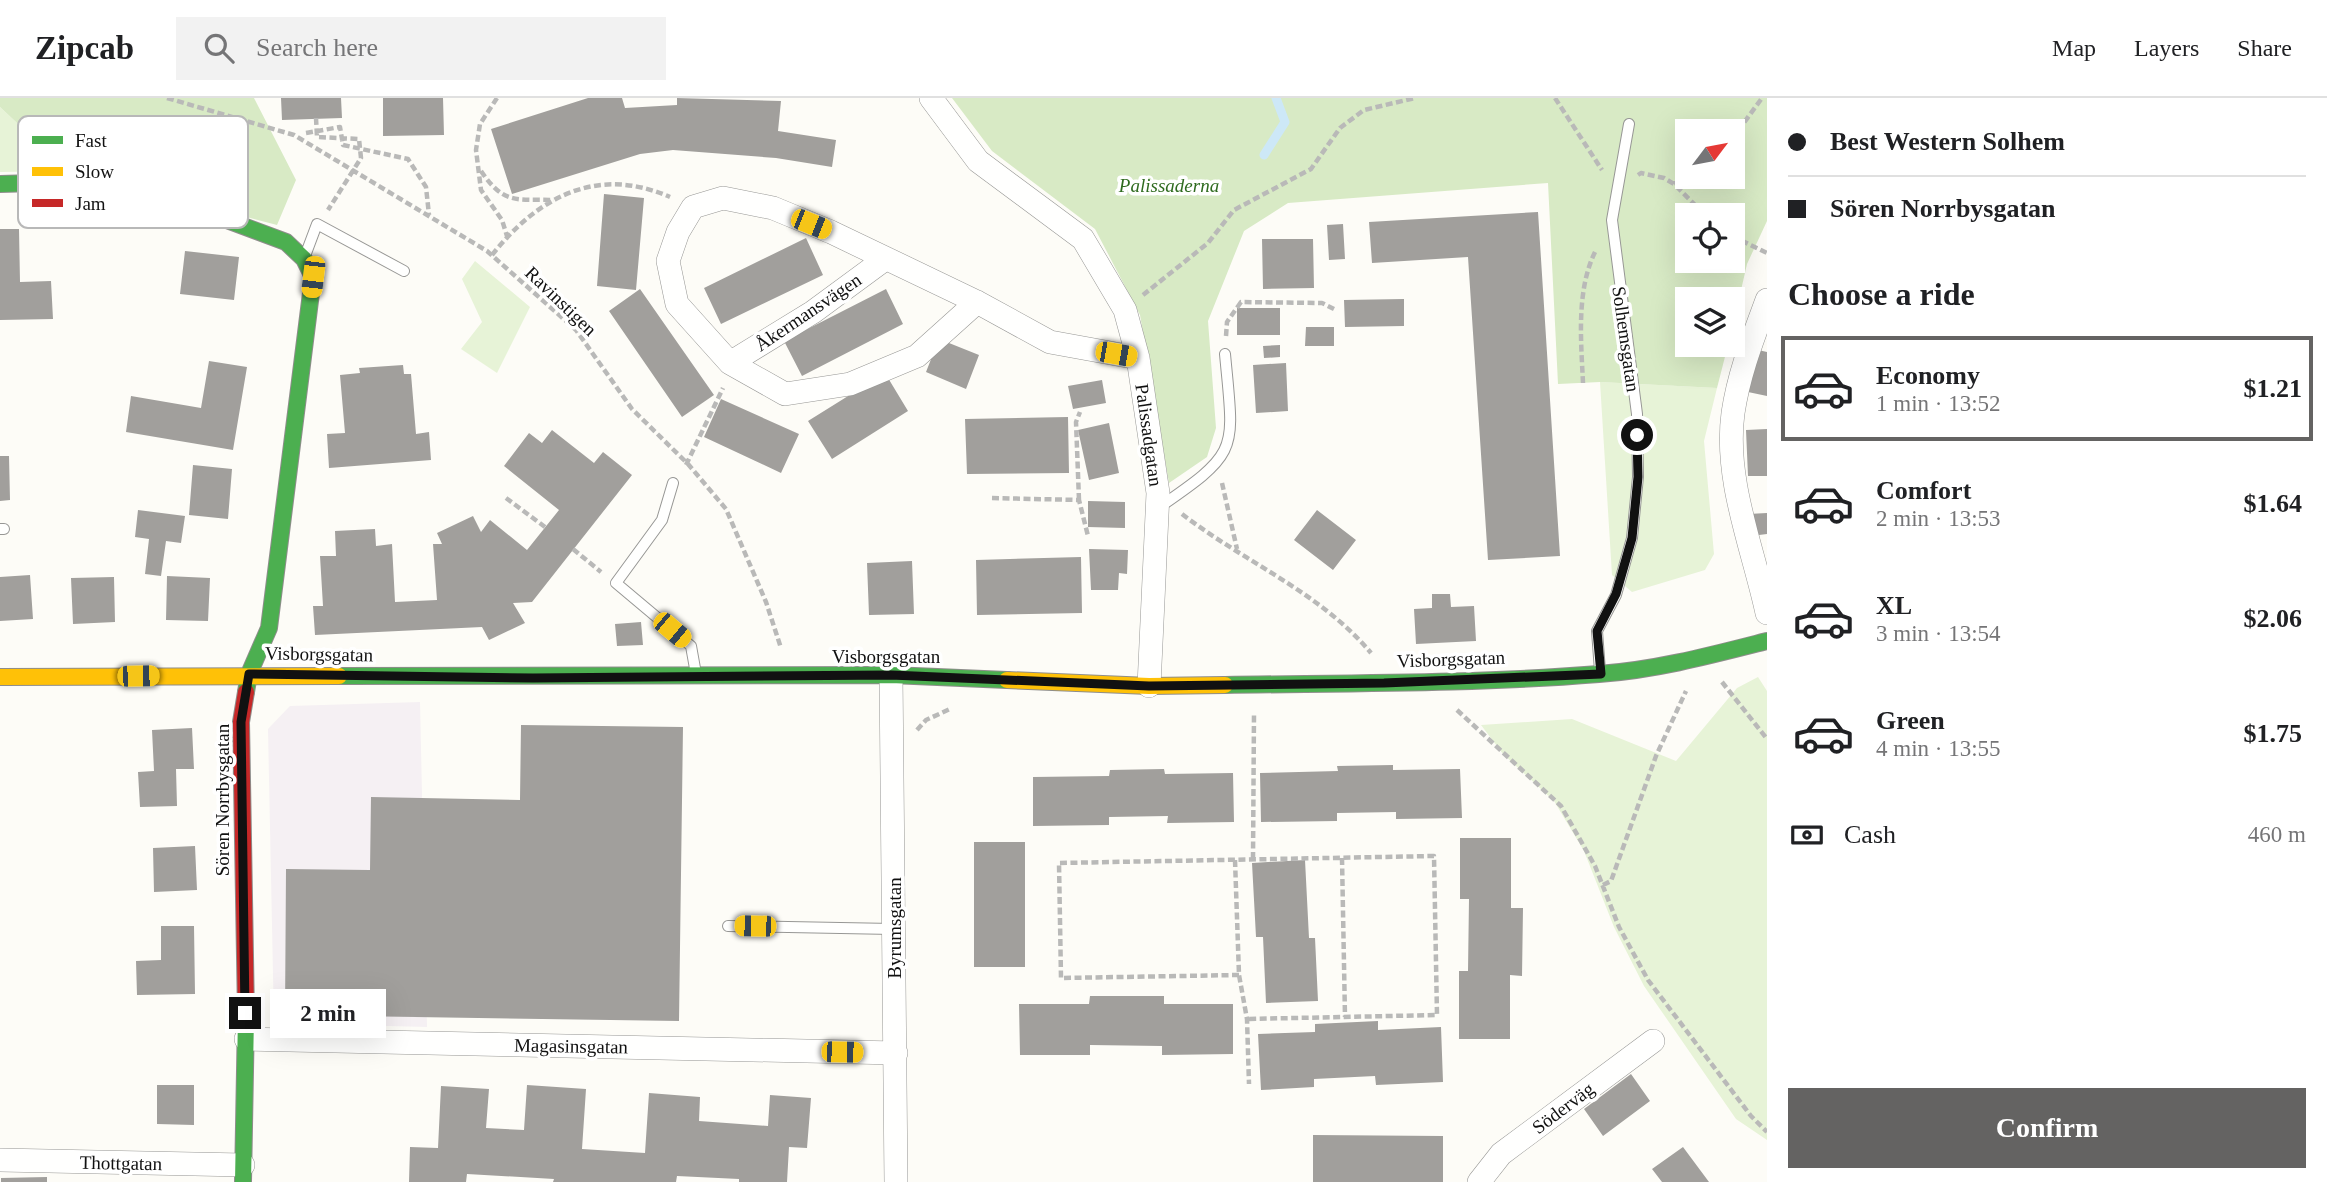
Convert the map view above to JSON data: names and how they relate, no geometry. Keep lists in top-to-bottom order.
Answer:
{
  "streets": {
    "street": [
      "Åkermansvägen",
      "Palissadgatan",
      "Visborgsgatan",
      "Sören Norrbysgatan",
      "Byrumsgatan",
      "Magasinsgatan",
      "Söderväg",
      "Thottgatan"
    ],
    "lane": ["Solhemsgatan"],
    "path": ["Ravinstigen"]
  },
  "crossings": [
    ["Ravinstigen", "Visborgsgatan"],
    ["Åkermansvägen", "Palissadgatan"],
    ["Solhemsgatan", "Visborgsgatan"],
    ["Palissadgatan", "Visborgsgatan"],
    ["Visborgsgatan", "Sören Norrbysgatan"],
    ["Visborgsgatan", "Byrumsgatan"],
    ["Sören Norrbysgatan", "Magasinsgatan"],
    ["Sören Norrbysgatan", "Thottgatan"],
    ["Byrumsgatan", "Magasinsgatan"]
  ],
  "parks": ["Palissaderna"],
  "legend": ["Fast", "Slow", "Jam"],
  "north": "top right",
  "page": {
    "header": "Zipcab",
    "search": "Search here",
    "nav": ["Map", "Layers", "Share"],
    "banner": ["Best Western Solhem", "Sören Norrbysgatan"],
    "heading": "Choose a ride",
    "list": [
      {
        "name": "Economy",
        "note": "1 min · 13:52",
        "value": "$1.21"
      },
      {
        "name": "Comfort",
        "note": "2 min · 13:53",
        "value": "$1.64"
      },
      {
        "name": "XL",
        "note": "3 min · 13:54",
        "value": "$2.06"
      },
      {
        "name": "Green",
        "note": "4 min · 13:55",
        "value": "$1.75"
      }
    ],
    "pay": ["Cash", "460 m"],
    "bubble": "2 min",
    "buttons": "Confirm"
  }
}
